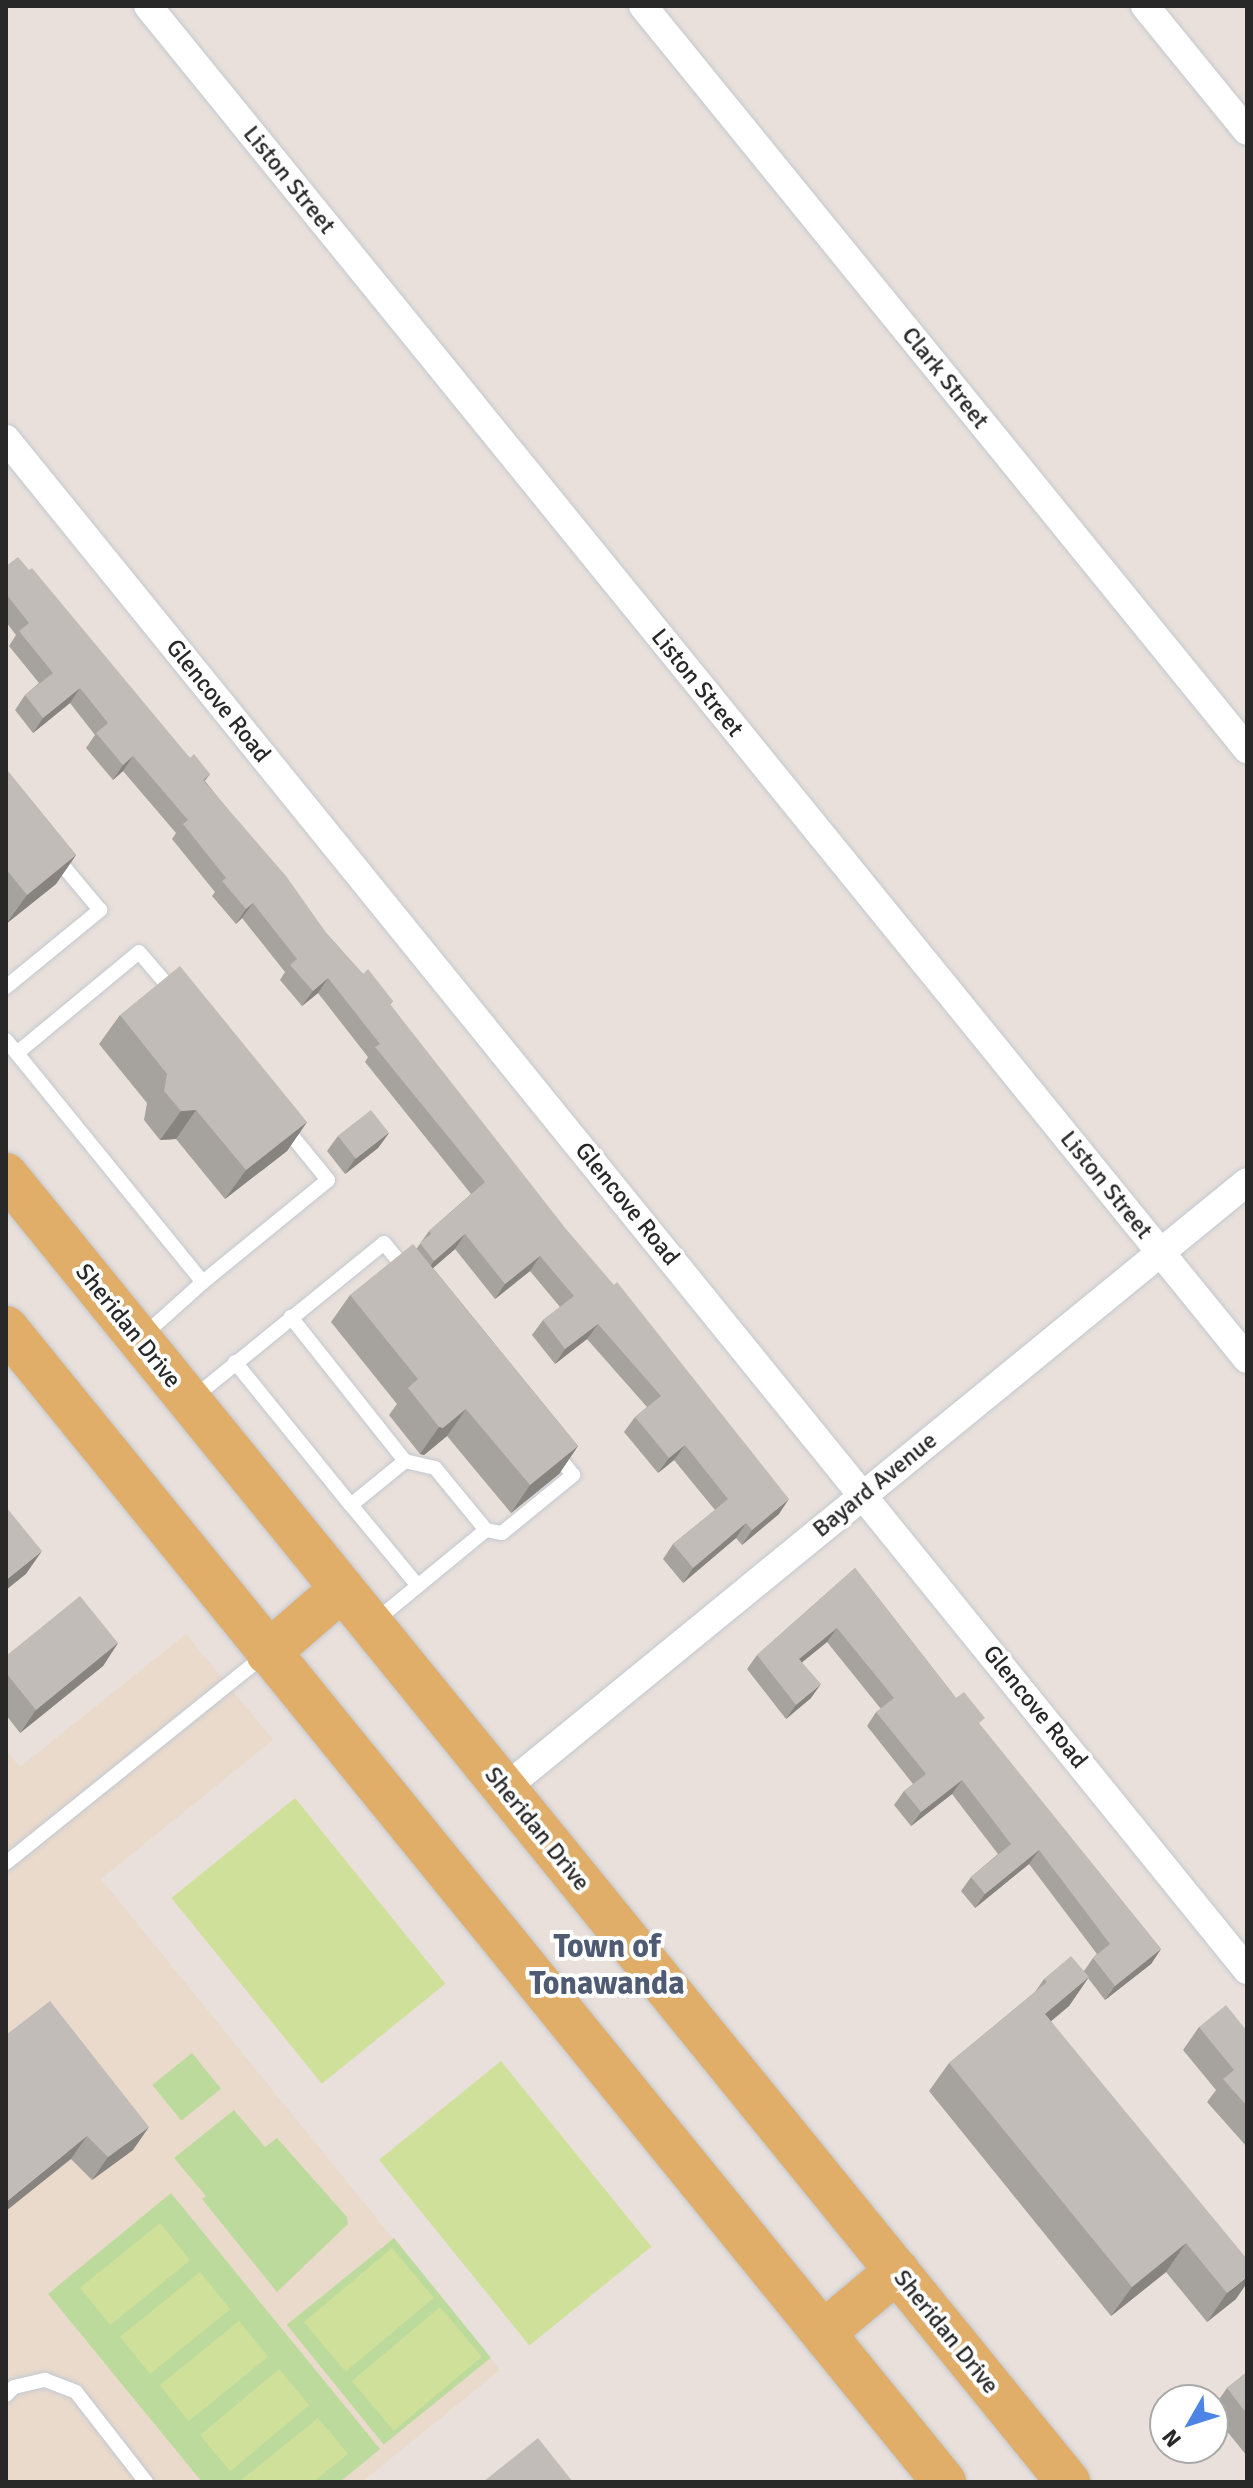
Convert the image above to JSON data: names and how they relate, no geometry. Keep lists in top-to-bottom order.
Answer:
{
  "streets": {
    "main road": ["Sheridan Drive"],
    "street": [
      "Liston Street",
      "Clark Street",
      "Glencove Road",
      "Bayard Avenue"
    ]
  },
  "crossings": [
    ["Liston Street", "Bayard Avenue"],
    ["Glencove Road", "Bayard Avenue"],
    ["Sheridan Drive", "Bayard Avenue"]
  ],
  "districts": ["Town of Tonawanda"],
  "north": "bottom left"
}
